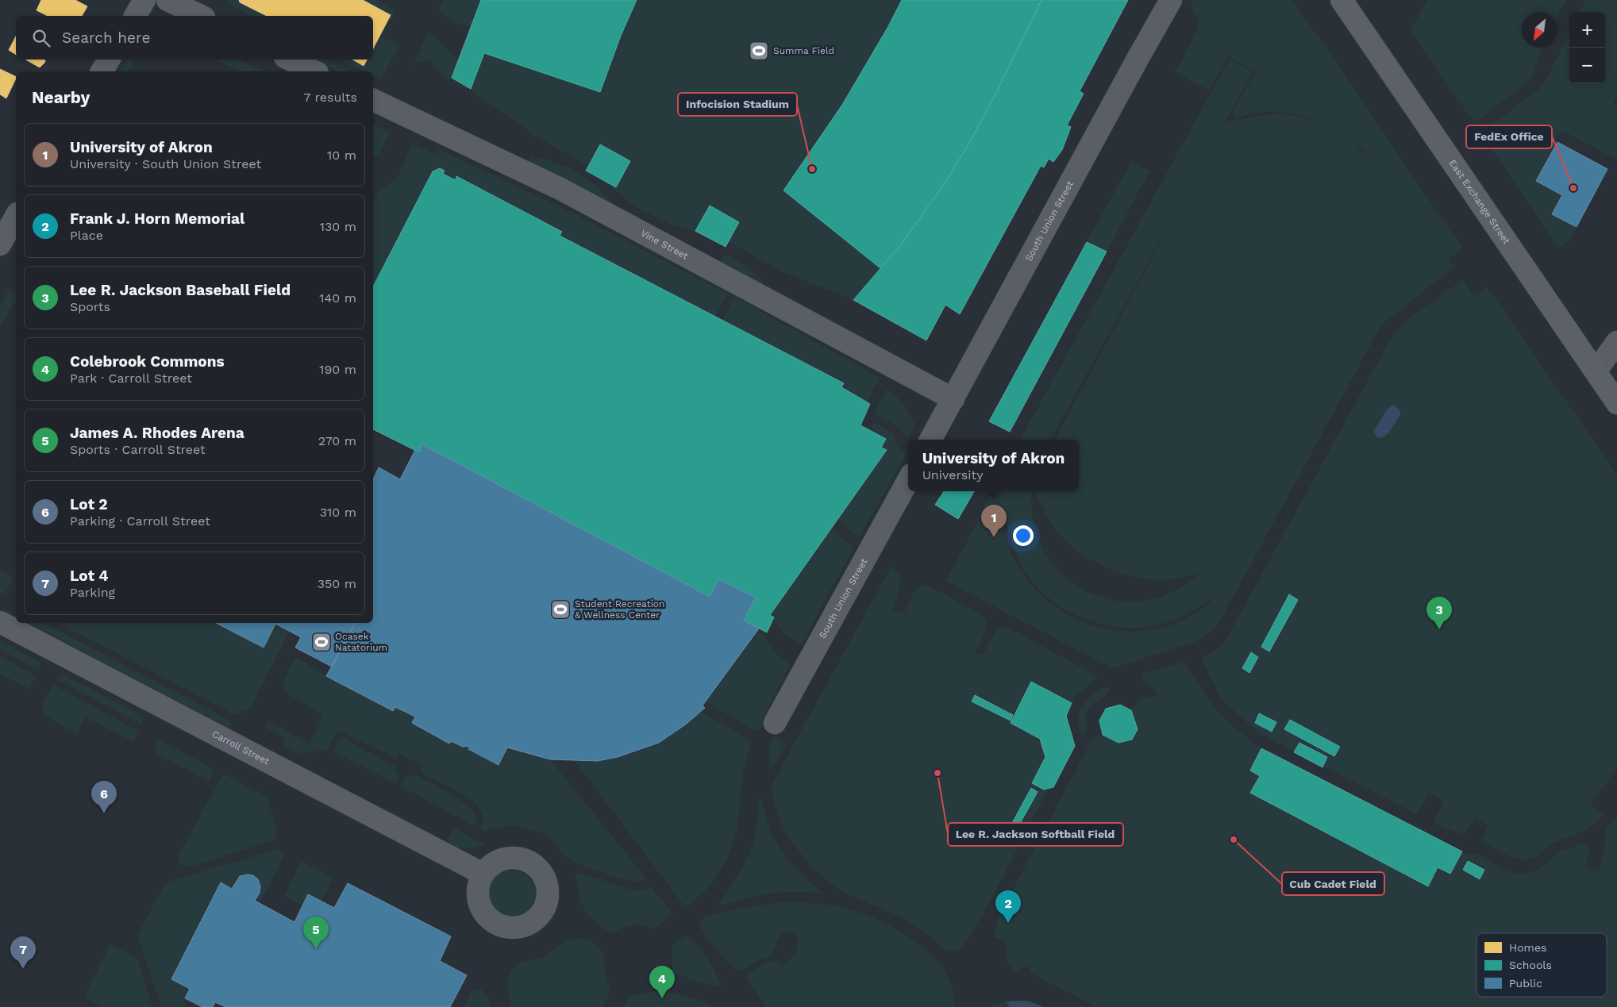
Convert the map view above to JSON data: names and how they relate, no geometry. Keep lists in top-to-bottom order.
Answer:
{
  "streets": {
    "main road": ["East Exchange Street"],
    "street": ["South Union Street", "Vine Street", "Carroll Street"]
  },
  "crossings": [
    ["South Union Street", "Vine Street"]
  ],
  "places": {
    "sports": ["Summa Field", "Student Recreation & Wellness Center", "Ocasek Natatorium"],
    "other": [
      "Infocision Stadium",
      "FedEx Office",
      "Lee R. Jackson Softball Field",
      "Cub Cadet Field"
    ]
  },
  "legend": ["Homes", "Schools", "Public"],
  "north": "bottom left",
  "page": {
    "map_buttons": ["+", "−"],
    "search": "Search here",
    "heading": ["Nearby", "7 results"],
    "list": [
      {
        "mark": "1",
        "name": "University of Akron",
        "note": "University · South Union Street",
        "value": "10 m"
      },
      {
        "mark": "2",
        "name": "Frank J. Horn Memorial",
        "note": "Place",
        "value": "130 m"
      },
      {
        "mark": "3",
        "name": "Lee R. Jackson Baseball Field",
        "note": "Sports",
        "value": "140 m"
      },
      {
        "mark": "4",
        "name": "Colebrook Commons",
        "note": "Park · Carroll Street",
        "value": "190 m"
      },
      {
        "mark": "5",
        "name": "James A. Rhodes Arena",
        "note": "Sports · Carroll Street",
        "value": "270 m"
      },
      {
        "mark": "6",
        "name": "Lot 2",
        "note": "Parking · Carroll Street",
        "value": "310 m"
      },
      {
        "mark": "7",
        "name": "Lot 4",
        "note": "Parking",
        "value": "350 m"
      }
    ],
    "popup": ["University of Akron", "University"],
    "pins": [
      "1",
      "3",
      "6",
      "2",
      "5",
      "7",
      "4"
    ]
  }
}
